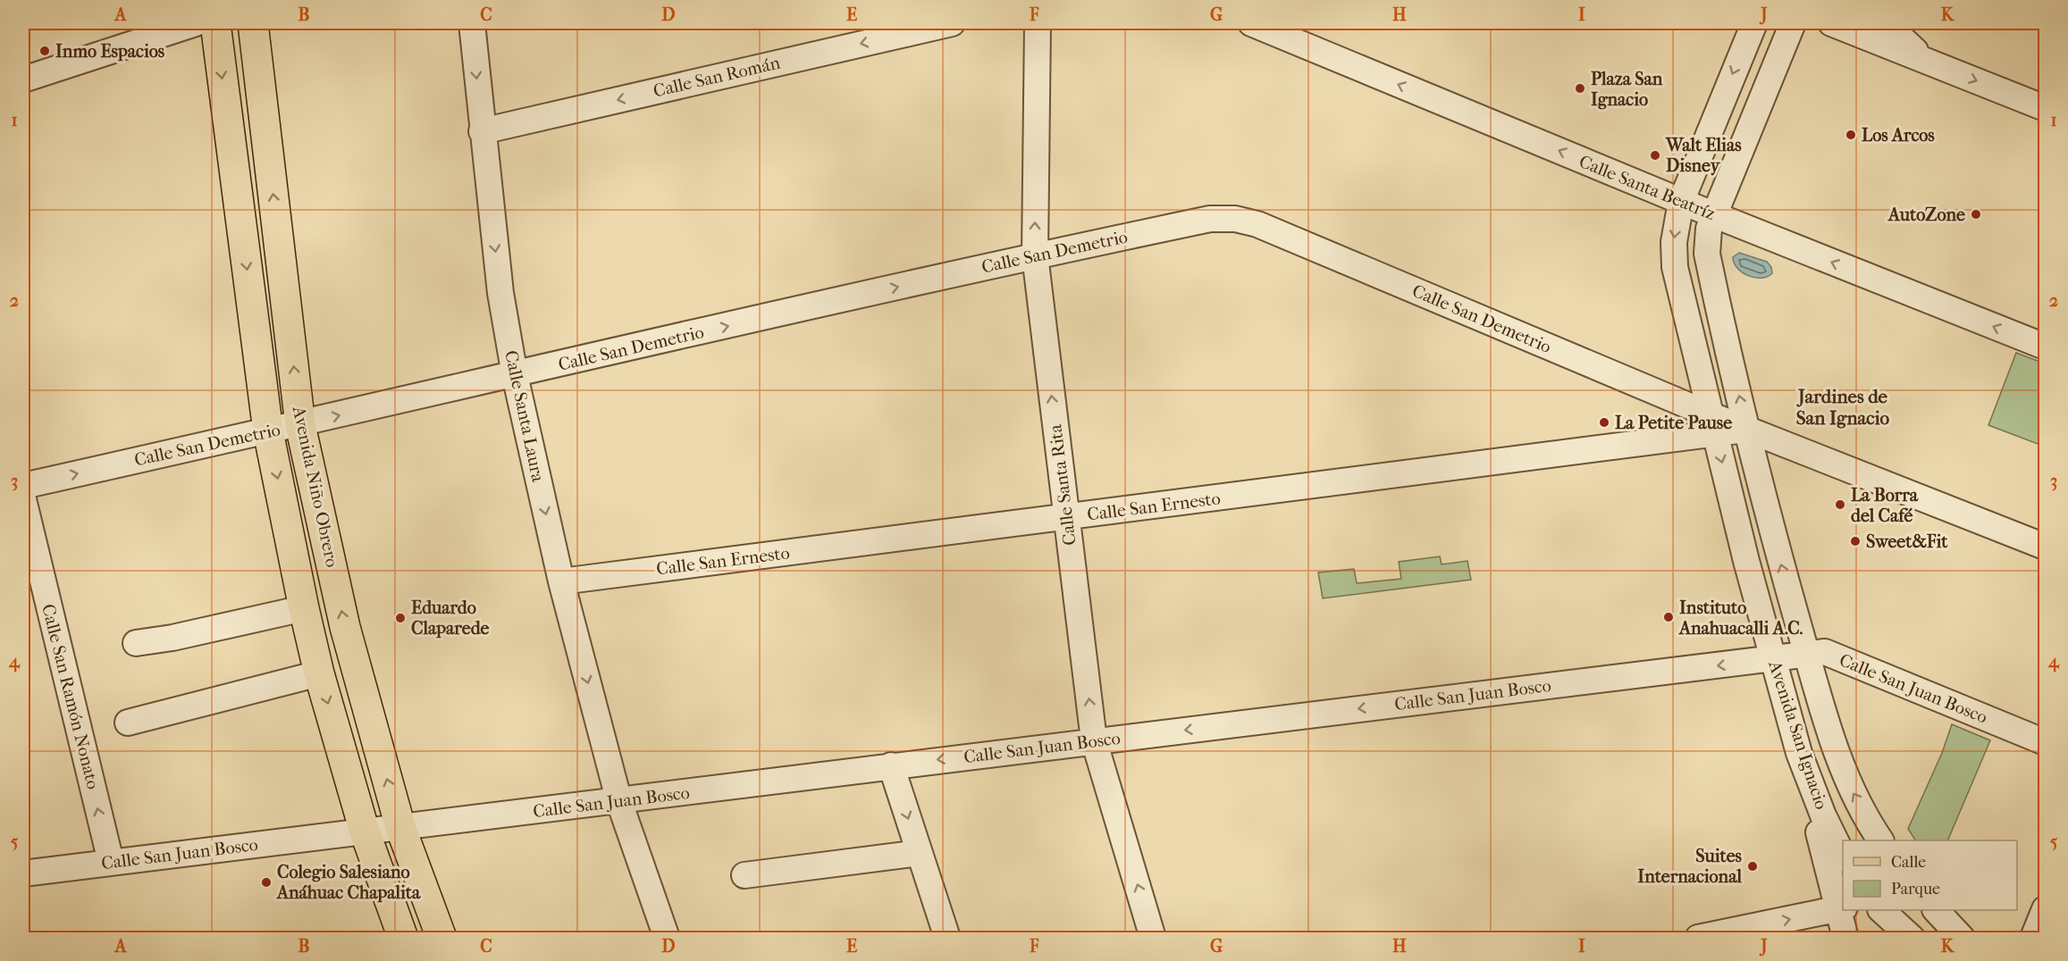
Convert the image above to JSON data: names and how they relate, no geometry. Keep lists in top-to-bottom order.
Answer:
{
  "streets": {
    "main road": ["Avenida Niño Obrero"],
    "street": [
      "Calle San Román",
      "Calle Santa Beatríz",
      "Calle San Demetrio",
      "Calle Santa Laura",
      "Calle Santa Rita",
      "Calle San Ernesto",
      "Calle San Juan Bosco",
      "Calle San Ramón Nonato",
      "Avenida San Ignacio"
    ]
  },
  "crossings": [
    ["Calle San Román", "Calle Santa Laura"],
    ["Calle Santa Beatríz", "Avenida San Ignacio"],
    ["Calle San Demetrio", "Calle Santa Laura"],
    ["Calle San Demetrio", "Calle Santa Rita"],
    ["Calle San Demetrio", "Avenida Niño Obrero"],
    ["Calle San Demetrio", "Calle San Ernesto"],
    ["Calle San Demetrio", "Avenida San Ignacio"],
    ["Calle Santa Laura", "Calle San Ernesto"],
    ["Calle Santa Laura", "Calle San Juan Bosco"],
    ["Calle Santa Rita", "Calle San Ernesto"],
    ["Calle Santa Rita", "Calle San Juan Bosco"],
    ["Avenida Niño Obrero", "Calle San Juan Bosco"],
    ["Calle San Ernesto", "Avenida San Ignacio"],
    ["Calle San Juan Bosco", "Calle San Ramón Nonato"],
    ["Calle San Juan Bosco", "Avenida San Ignacio"]
  ],
  "one_way": [
    "Calle San Román",
    "Calle San Demetrio",
    "Calle Santa Laura",
    "Calle Santa Rita",
    "Calle San Juan Bosco",
    "Calle San Ramón Nonato"
  ],
  "districts": ["Jardines de San Ignacio"],
  "places": [
    "Inmo Espacios",
    "Plaza San Ignacio",
    "Los Arcos",
    "Walt Elias Disney",
    "AutoZone",
    "La Petite Pause",
    "La Borra del Café",
    "Sweet&Fit",
    "Instituto Anahuacalli A.C.",
    "Eduardo Claparede",
    "Suites Internacional",
    "Colegio Salesiano Anáhuac Chapalita"
  ],
  "legend": ["Calle", "Parque"],
  "grid": {
    "columns": [
      "A",
      "B",
      "C",
      "D",
      "E",
      "F",
      "G",
      "H",
      "I",
      "J",
      "K"
    ],
    "rows": [
      "1",
      "2",
      "3",
      "4",
      "5"
    ]
  }
}
